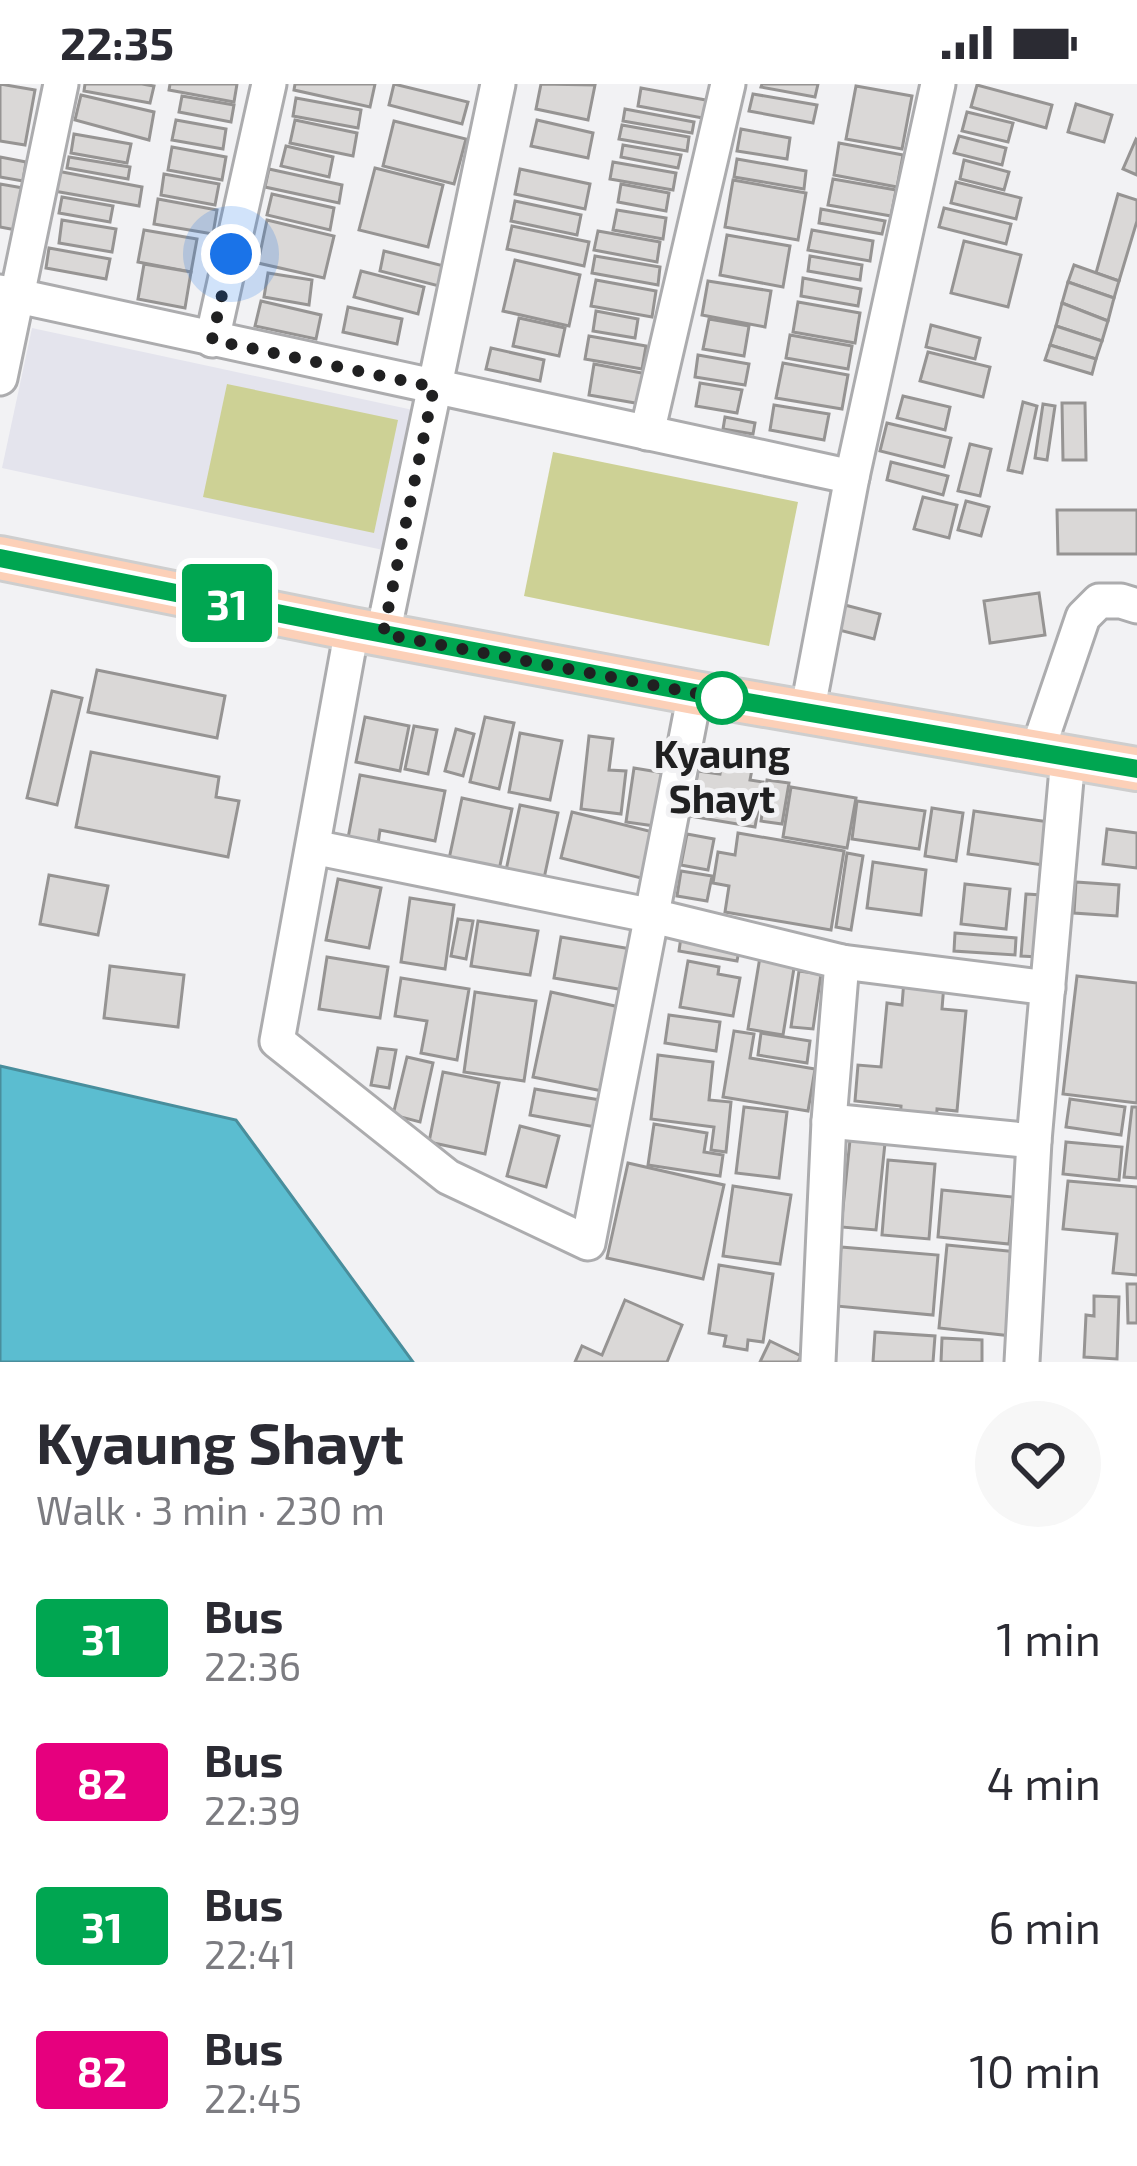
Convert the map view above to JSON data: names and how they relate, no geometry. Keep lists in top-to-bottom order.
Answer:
{
  "places": ["Kyaung Shayt"],
  "lines": ["bus line 31"],
  "page": {
    "status": "22:35",
    "on_map": "31",
    "heading": ["Kyaung Shayt", "Walk · 3 min · 230 m"],
    "list": [
      {
        "mark": "31",
        "name": "Bus",
        "note": "22:36",
        "value": "1 min"
      },
      {
        "mark": "82",
        "name": "Bus",
        "note": "22:39",
        "value": "4 min"
      },
      {
        "mark": "31",
        "name": "Bus",
        "note": "22:41",
        "value": "6 min"
      },
      {
        "mark": "82",
        "name": "Bus",
        "note": "22:45",
        "value": "10 min"
      }
    ]
  }
}
